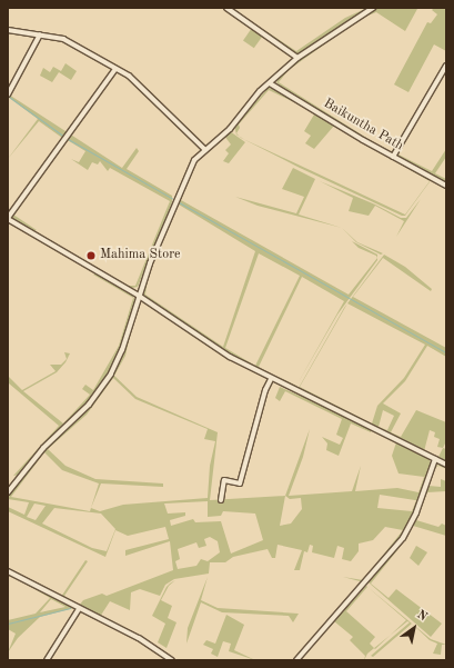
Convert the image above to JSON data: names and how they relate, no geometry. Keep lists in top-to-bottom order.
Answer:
{
  "streets": {
    "street": ["Baikuntha Path"]
  },
  "places": ["Mahima Store"],
  "north": "top right"
}
